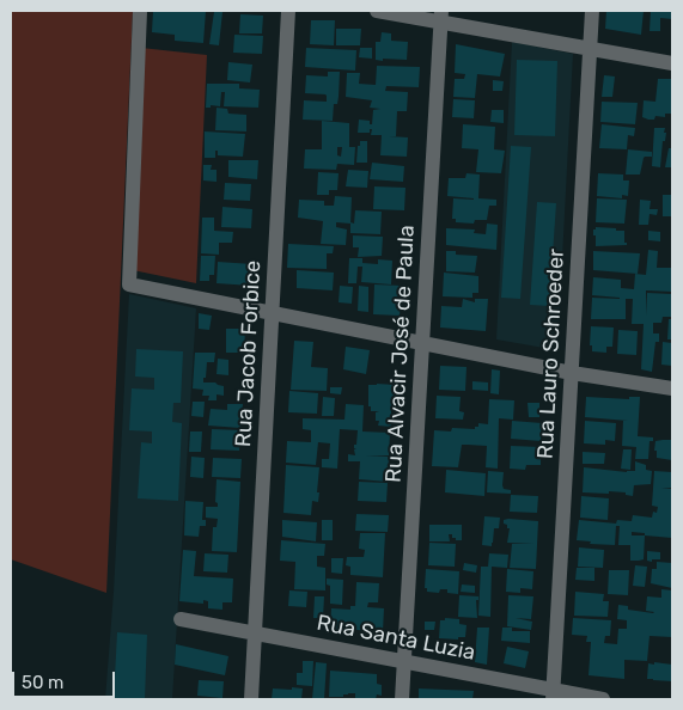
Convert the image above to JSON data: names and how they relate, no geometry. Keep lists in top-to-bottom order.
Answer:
{
  "streets": {
    "street": [
      "Rua Jacob Forbice",
      "Rua Alvacir José de Paula",
      "Rua Lauro Schroeder",
      "Rua Santa Luzia"
    ]
  },
  "crossings": [
    ["Rua Jacob Forbice", "Rua Santa Luzia"],
    ["Rua Alvacir José de Paula", "Rua Santa Luzia"],
    ["Rua Lauro Schroeder", "Rua Santa Luzia"]
  ],
  "scale_bar": "50 m"
}
